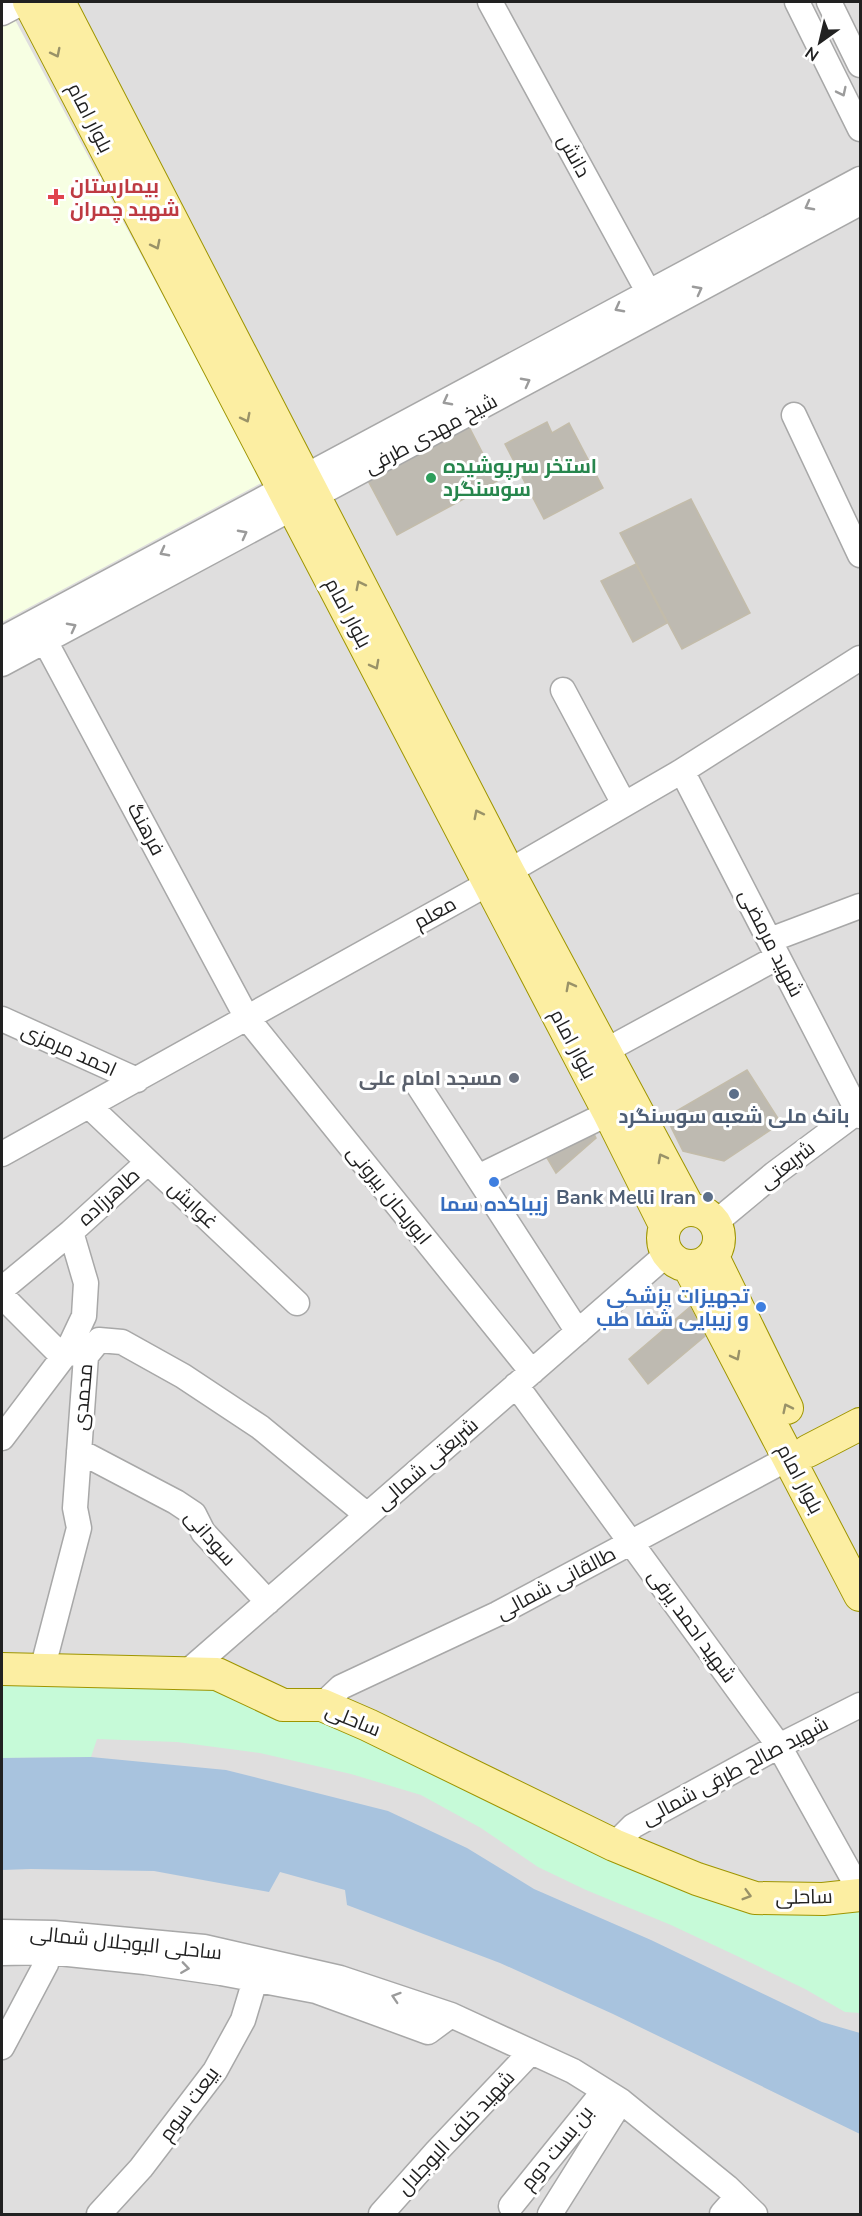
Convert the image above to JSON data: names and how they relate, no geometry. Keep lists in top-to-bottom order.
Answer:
{
  "streets": {
    "main road": ["بلوار امام", "ساحلی"],
    "street": [
      "دانش",
      "شیخ مهدی طرفی",
      "فرهنگ",
      "معلم",
      "شهید مرمضی",
      "احمد مرمزی",
      "شریعتی",
      "ابوریحان بیرونی",
      "طاهرزاده",
      "غوابش",
      "محمدی",
      "شریعتی شمالی",
      "سودانی",
      "طالقانی شمالی",
      "شهید احمد یرفی",
      "شهید صالح طرفی شمالی",
      "ساحلی البوجلال شمالی",
      "بیعت سوم",
      "شهید خلف البوجلال",
      "بن بست دوم"
    ]
  },
  "crossings": [
    ["بلوار امام", "شیخ مهدی طرفی"],
    ["بلوار امام", "معلم"],
    ["بلوار امام", "شریعتی"],
    ["بلوار امام", "شریعتی شمالی"],
    ["بلوار امام", "طالقانی شمالی"],
    ["دانش", "شیخ مهدی طرفی"],
    ["شیخ مهدی طرفی", "فرهنگ"],
    ["فرهنگ", "معلم"],
    ["فرهنگ", "ابوریحان بیرونی"],
    ["معلم", "شهید مرمضی"],
    ["معلم", "احمد مرمزی"],
    ["معلم", "ابوریحان بیرونی"],
    ["معلم", "غوابش"],
    ["شهید مرمضی", "شریعتی"],
    ["شریعتی", "شریعتی شمالی"],
    ["ابوریحان بیرونی", "شریعتی شمالی"],
    ["ابوریحان بیرونی", "شهید احمد یرفی"],
    ["طاهرزاده", "غوابش"],
    ["طاهرزاده", "محمدی"],
    ["محمدی", "شریعتی شمالی"],
    ["محمدی", "سودانی"],
    ["محمدی", "ساحلی"],
    ["شریعتی شمالی", "سودانی"],
    ["شریعتی شمالی", "شهید احمد یرفی"],
    ["شریعتی شمالی", "ساحلی"],
    ["طالقانی شمالی", "شهید احمد یرفی"],
    ["طالقانی شمالی", "ساحلی"],
    ["شهید احمد یرفی", "ساحلی"],
    ["شهید احمد یرفی", "شهید صالح طرفی شمالی"],
    ["ساحلی", "شهید صالح طرفی شمالی"],
    ["ساحلی البوجلال شمالی", "بیعت سوم"],
    ["ساحلی البوجلال شمالی", "شهید خلف البوجلال"],
    ["ساحلی البوجلال شمالی", "بن بست دوم"]
  ],
  "places": {
    "health": ["بیمارستان شهید چمران"],
    "other": [
      "استخر سرپوشیده سوسنگرد",
      "مسجد امام علی",
      "بانک ملی شعبه سوسنگرد",
      "زیباکده سما",
      "Bank Melli Iran",
      "تجهیزات پزشکی و زیبایی شفا طب"
    ]
  },
  "north": "bottom left"
}
